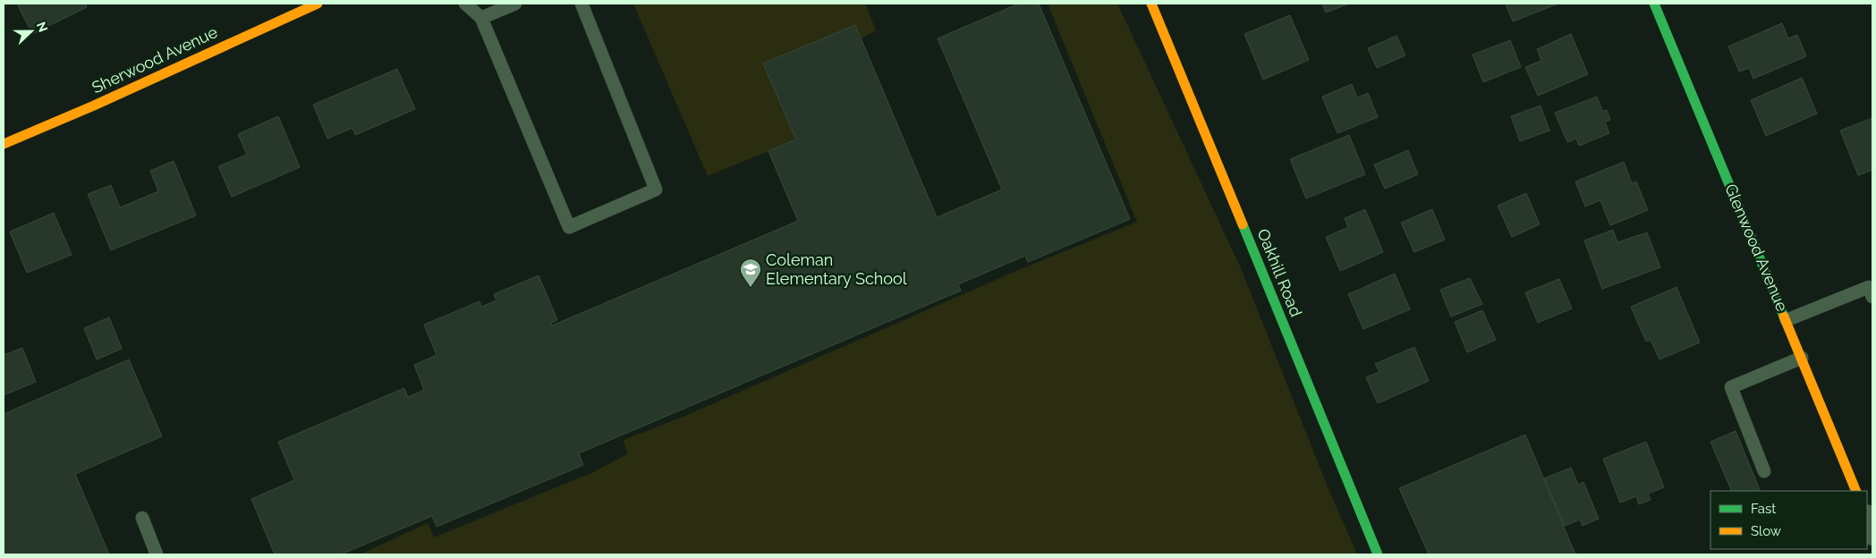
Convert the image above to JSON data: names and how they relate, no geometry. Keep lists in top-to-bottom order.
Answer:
{
  "streets": {
    "street": ["Sherwood Avenue", "Glenwood Avenue", "Oakhill Road"]
  },
  "places": {
    "school or university": ["Coleman Elementary School"]
  },
  "legend": ["Fast", "Slow"],
  "north": "right"
}
